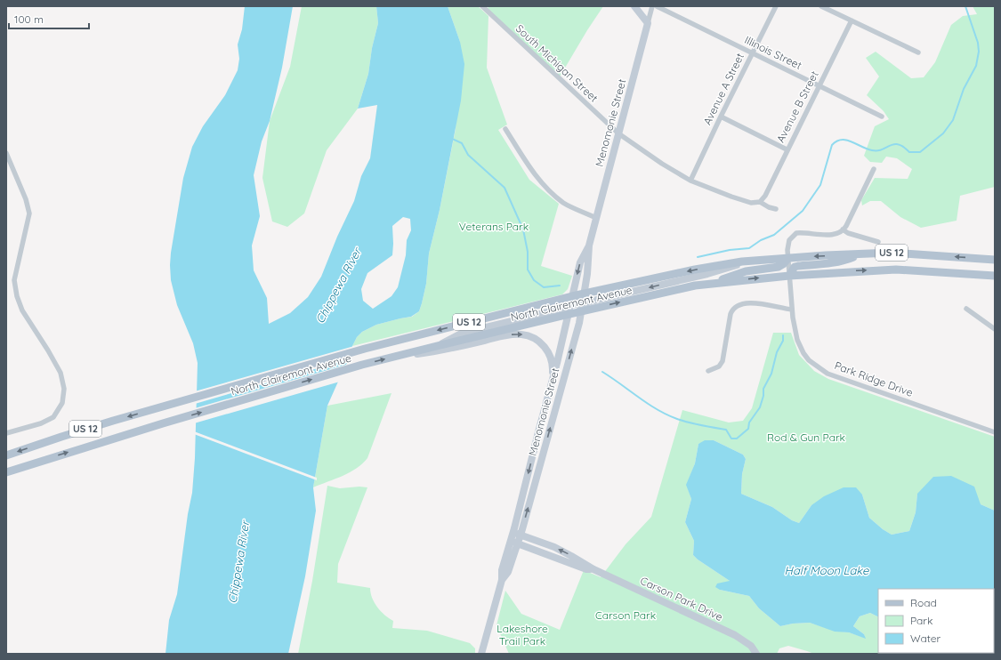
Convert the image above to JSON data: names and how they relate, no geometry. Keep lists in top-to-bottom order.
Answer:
{
  "streets": {
    "main road": [
      "Menomonie Street",
      "US 12",
      "North Clairemont Avenue",
      "Carson Park Drive"
    ],
    "street": [
      "Illinois Street",
      "South Michigan Street",
      "Avenue A Street",
      "Avenue B Street",
      "Park Ridge Drive"
    ]
  },
  "crossings": [
    ["Illinois Street", "Avenue A Street"],
    ["Illinois Street", "Avenue B Street"],
    ["South Michigan Street", "Avenue A Street"],
    ["South Michigan Street", "Avenue B Street"],
    ["South Michigan Street", "Menomonie Street"],
    ["Menomonie Street", "North Clairemont Avenue"],
    ["Menomonie Street", "Carson Park Drive"],
    ["North Clairemont Avenue", "Park Ridge Drive"]
  ],
  "water": ["Chippewa River", "Half Moon Lake"],
  "parks": [
    "Veterans Park",
    "Rod & Gun Park",
    "Carson Park",
    "Lakeshore Trail Park"
  ],
  "legend": ["Road", "Park", "Water"],
  "scale_bar": "100 m"
}
